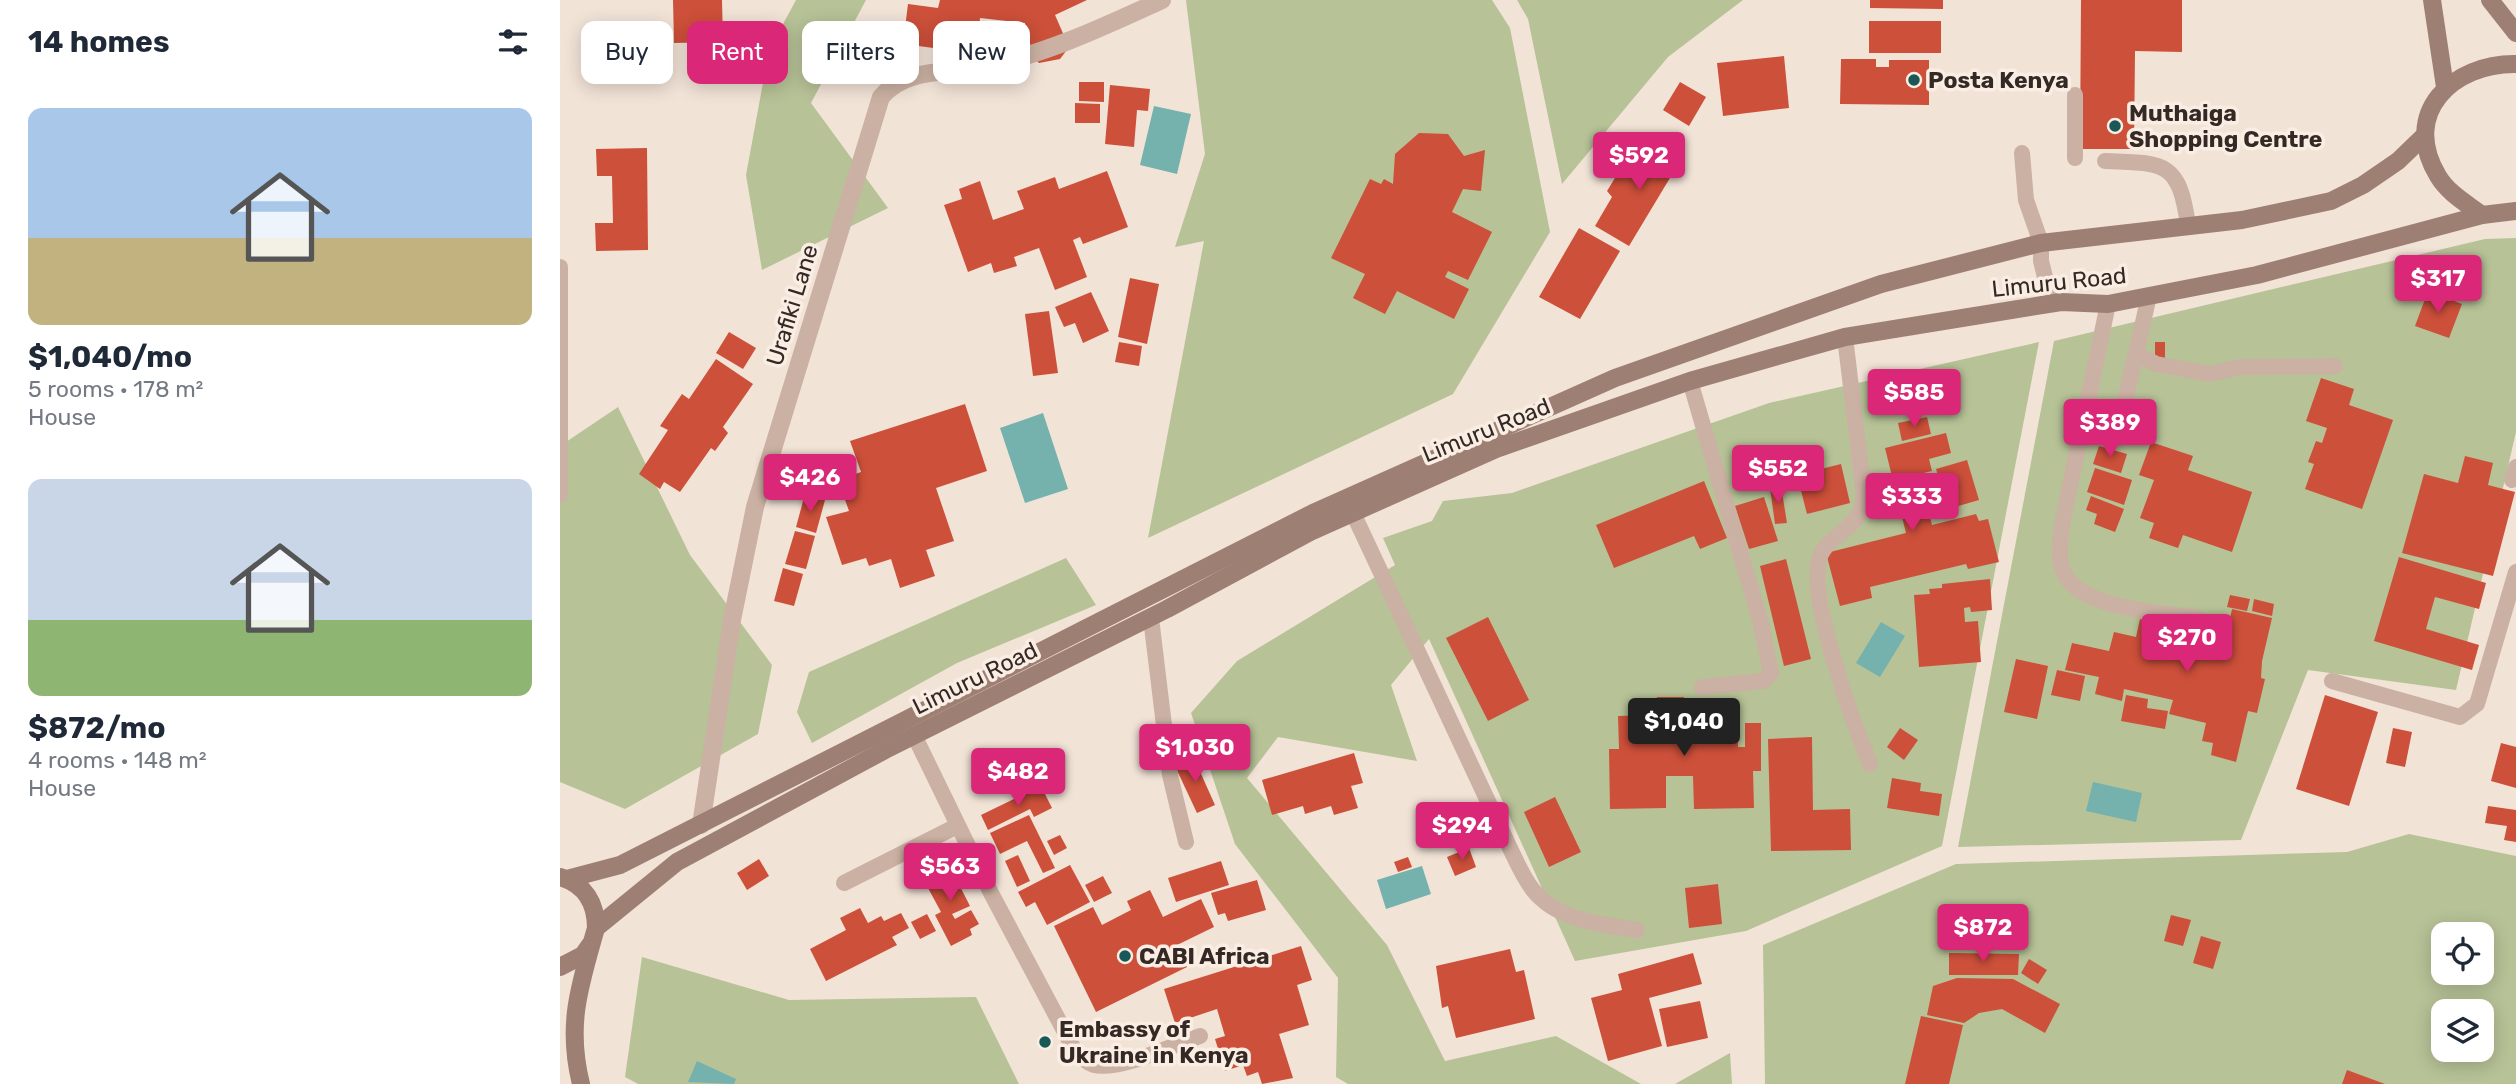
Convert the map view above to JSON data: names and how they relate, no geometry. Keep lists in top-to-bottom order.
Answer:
{
  "streets": {
    "main road": ["Limuru Road"],
    "street": ["Urafiki Lane"]
  },
  "crossings": [
    ["Limuru Road", "Urafiki Lane"]
  ],
  "places": [
    "Posta Kenya",
    "Muthaiga Shopping Centre",
    "CABI Africa",
    "Embassy of Ukraine in Kenya"
  ],
  "page": {
    "heading": "14 homes",
    "chip": [
      "Buy",
      "Rent",
      "Filters",
      "New"
    ],
    "list": [
      {
        "name": "$1,040/mo",
        "note": "5 rooms · 178 m² · House"
      },
      {
        "name": "$872/mo",
        "note": "4 rooms · 148 m² · House"
      }
    ],
    "price": [
      "$592",
      "$317",
      "$585",
      "$389",
      "$552",
      "$426",
      "$333",
      "$270",
      "$1,040",
      "$1,030",
      "$482",
      "$294",
      "$563",
      "$872"
    ]
  }
}
